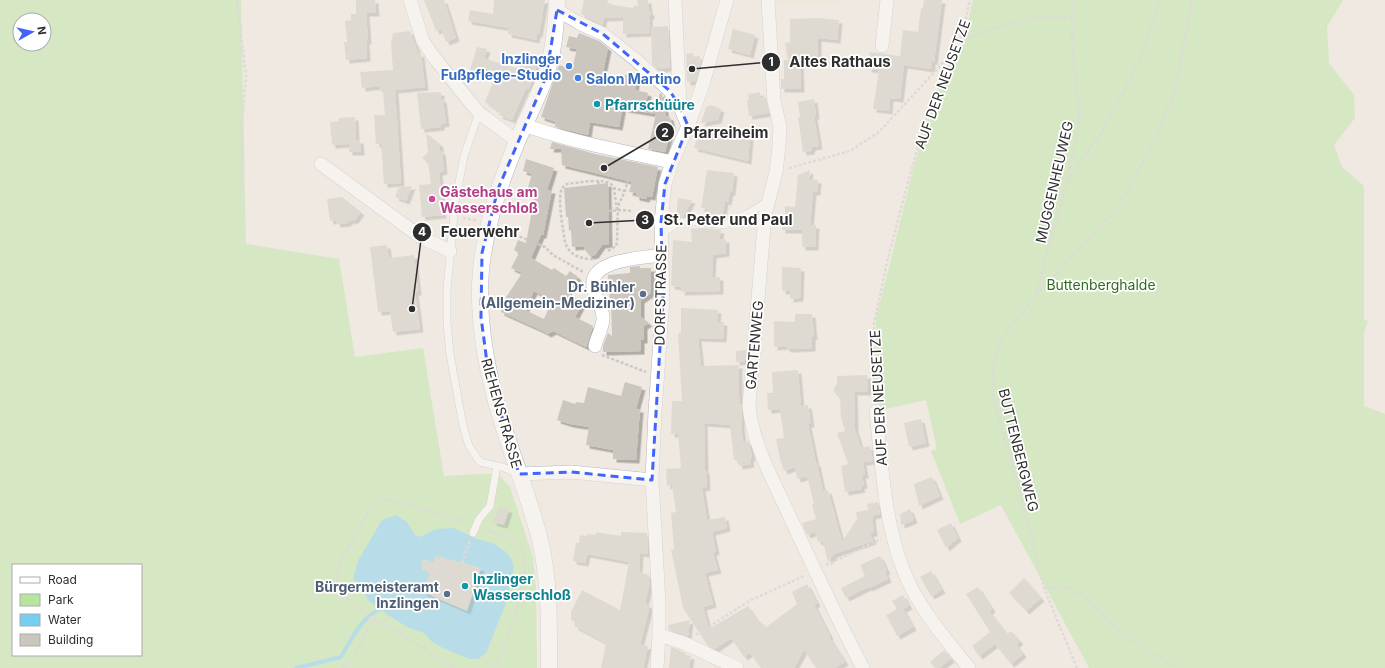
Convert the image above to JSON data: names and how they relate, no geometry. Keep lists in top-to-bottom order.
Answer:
{
  "streets": {
    "street": [
      "AUF DER NEUSETZE",
      "DORFSTRASSE",
      "GARTENWEG",
      "RIEHENSTRASSE"
    ],
    "path": ["MUGGENHEUWEG", "BUTTENBERGWEG"]
  },
  "crossings": [
    ["MUGGENHEUWEG", "BUTTENBERGWEG"]
  ],
  "parks": ["Buttenberghalde"],
  "places": [
    "Inzlinger Fußpflege-Studio",
    "Altes Rathaus",
    "Salon Martino",
    "Pfarrschüüre",
    "Pfarreiheim",
    "Gästehaus am Wasserschloß",
    "St. Peter und Paul",
    "Dr. Bühler (Allgemein-Mediziner)",
    "Feuerwehr",
    "Inzlinger Wasserschloß",
    "Bürgermeisteramt Inzlingen"
  ],
  "legend": [
    "Road",
    "Park",
    "Water",
    "Building"
  ],
  "north": "right"
}
